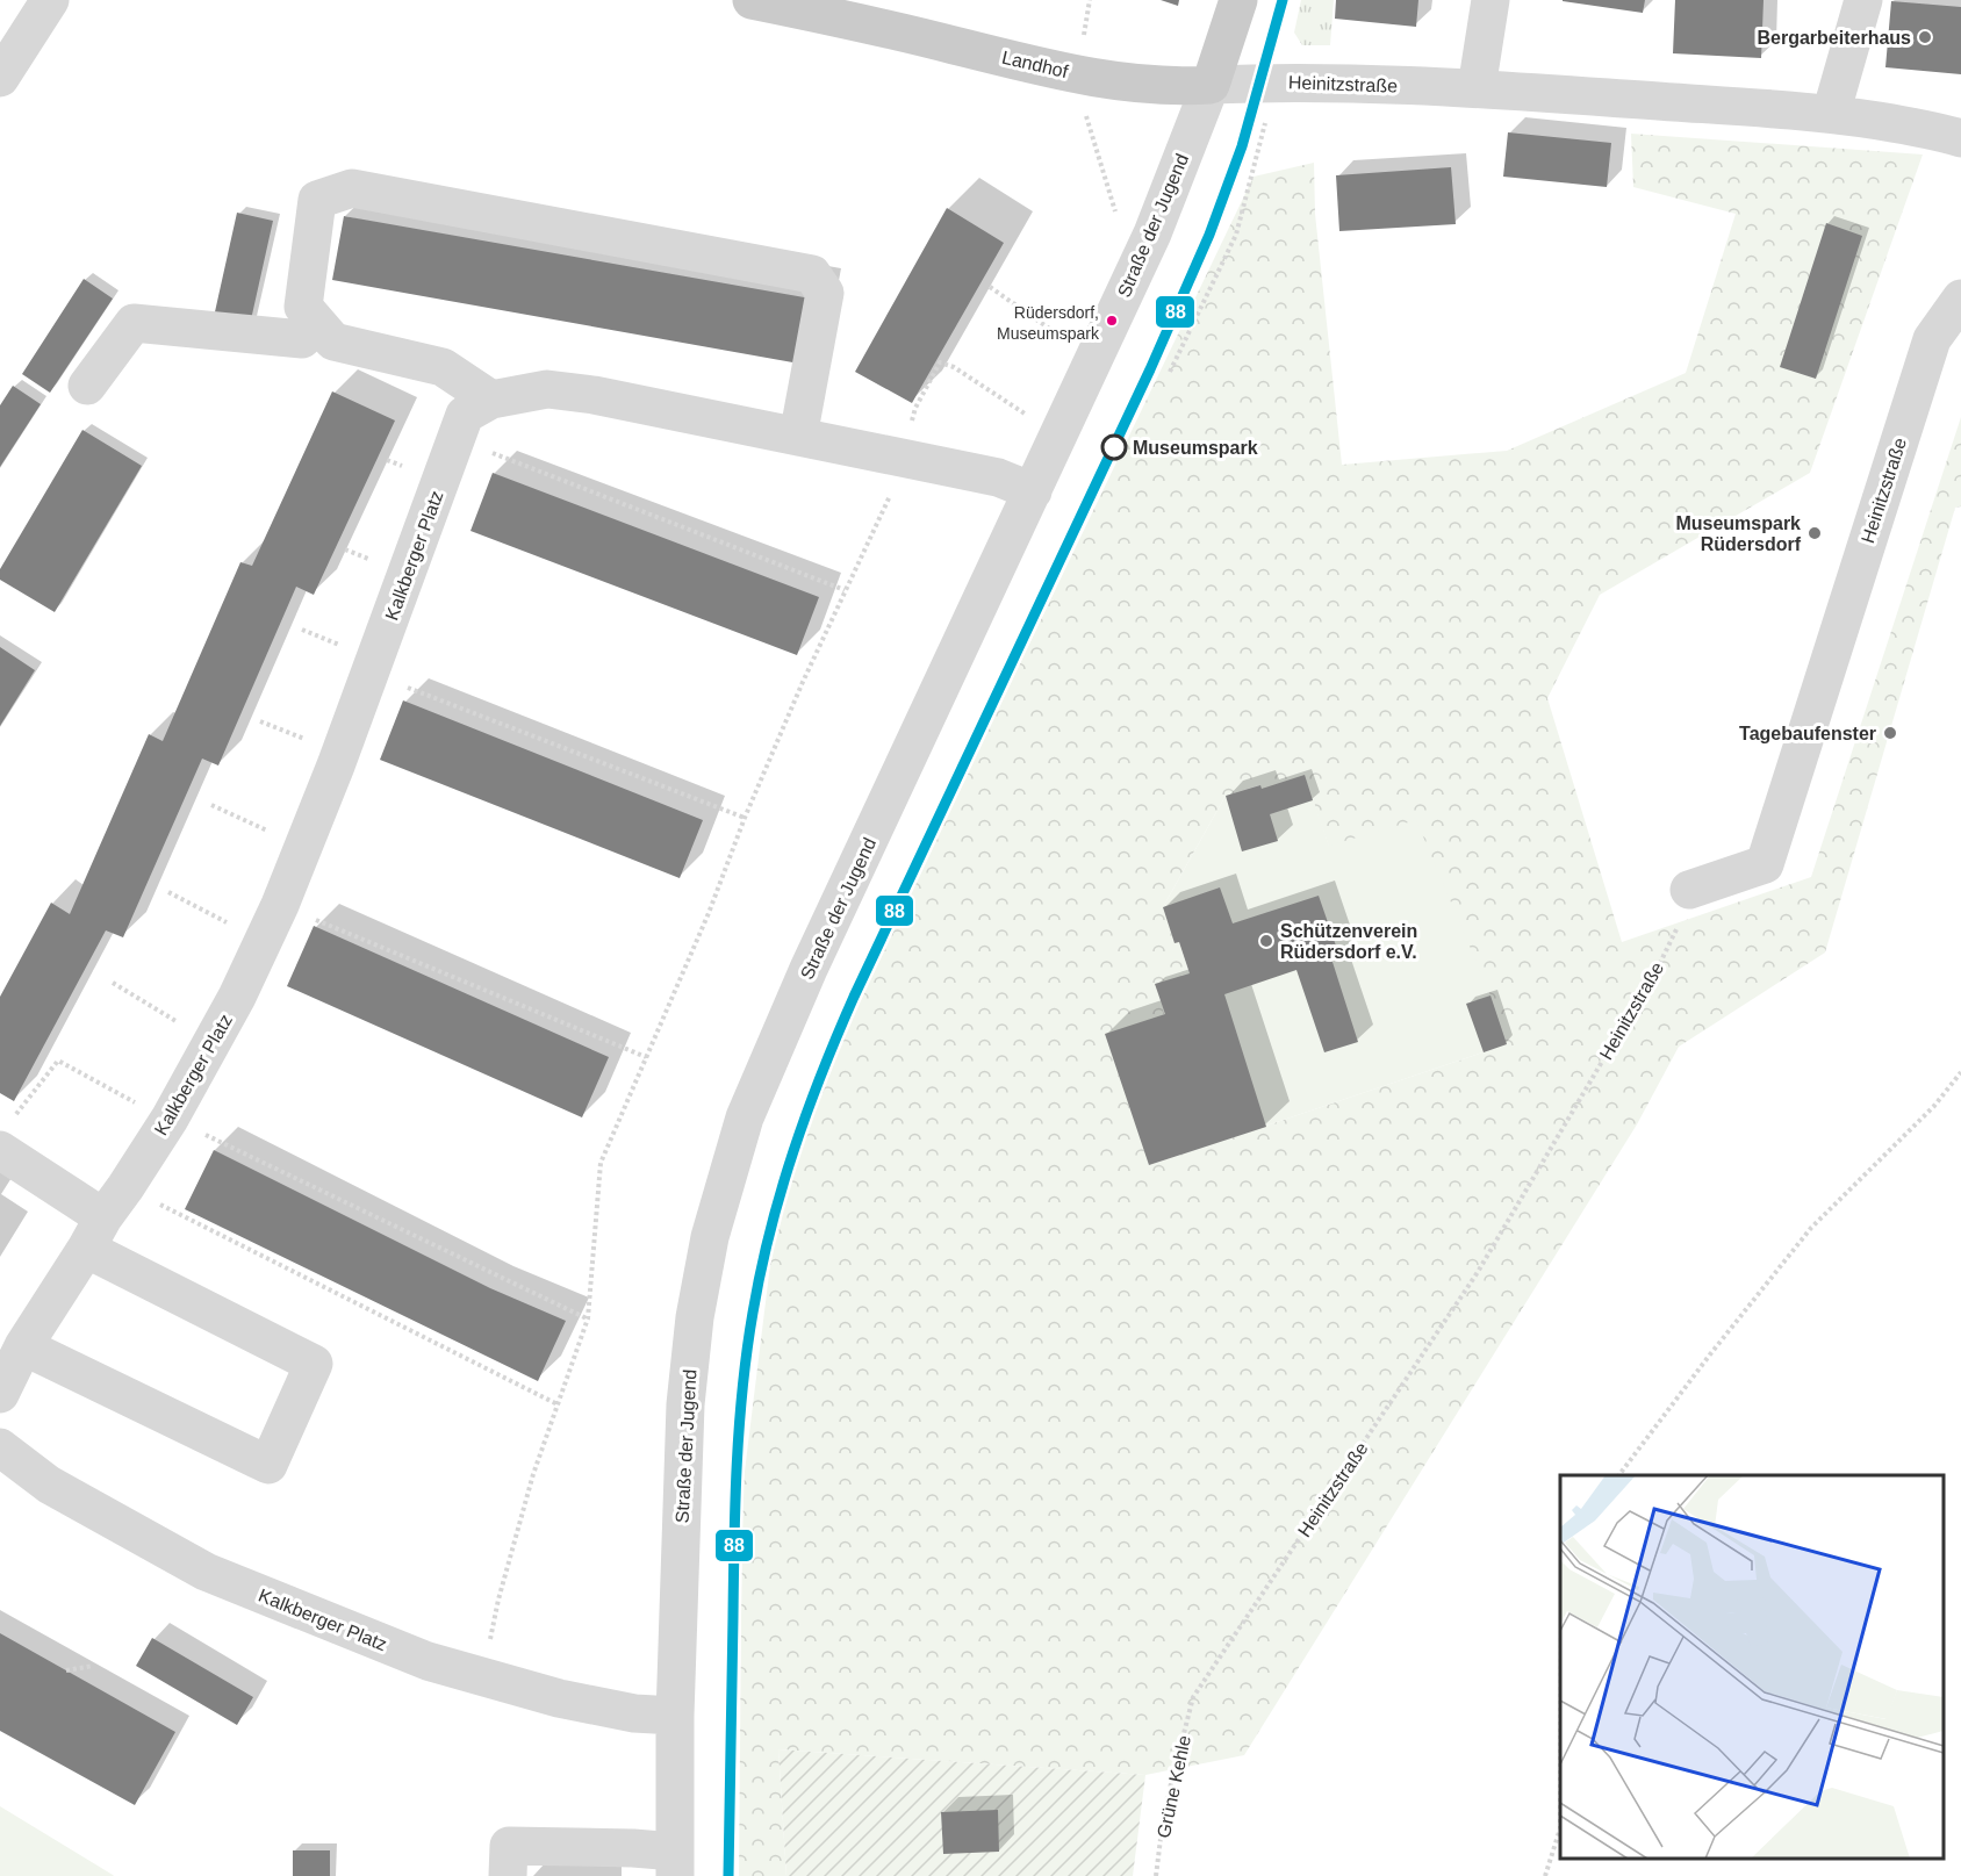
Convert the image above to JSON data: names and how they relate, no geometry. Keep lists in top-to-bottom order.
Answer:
{
  "streets": {
    "main road": ["Landhof", "Straße der Jugend"],
    "street": ["Heinitzstraße", "Kalkberger Platz"],
    "path": ["Grüne Kehle"]
  },
  "crossings": [
    ["Landhof", "Heinitzstraße"],
    ["Landhof", "Straße der Jugend"],
    ["Heinitzstraße", "Straße der Jugend"],
    ["Heinitzstraße", "Grüne Kehle"],
    ["Straße der Jugend", "Kalkberger Platz"]
  ],
  "places": [
    "Bergarbeiterhaus",
    "Rüdersdorf, Museumspark",
    "Museumspark",
    "Museumspark Rüdersdorf",
    "Tagebaufenster",
    "Schützenverein Rüdersdorf e.V."
  ],
  "lines": ["transit line 88"]
}
